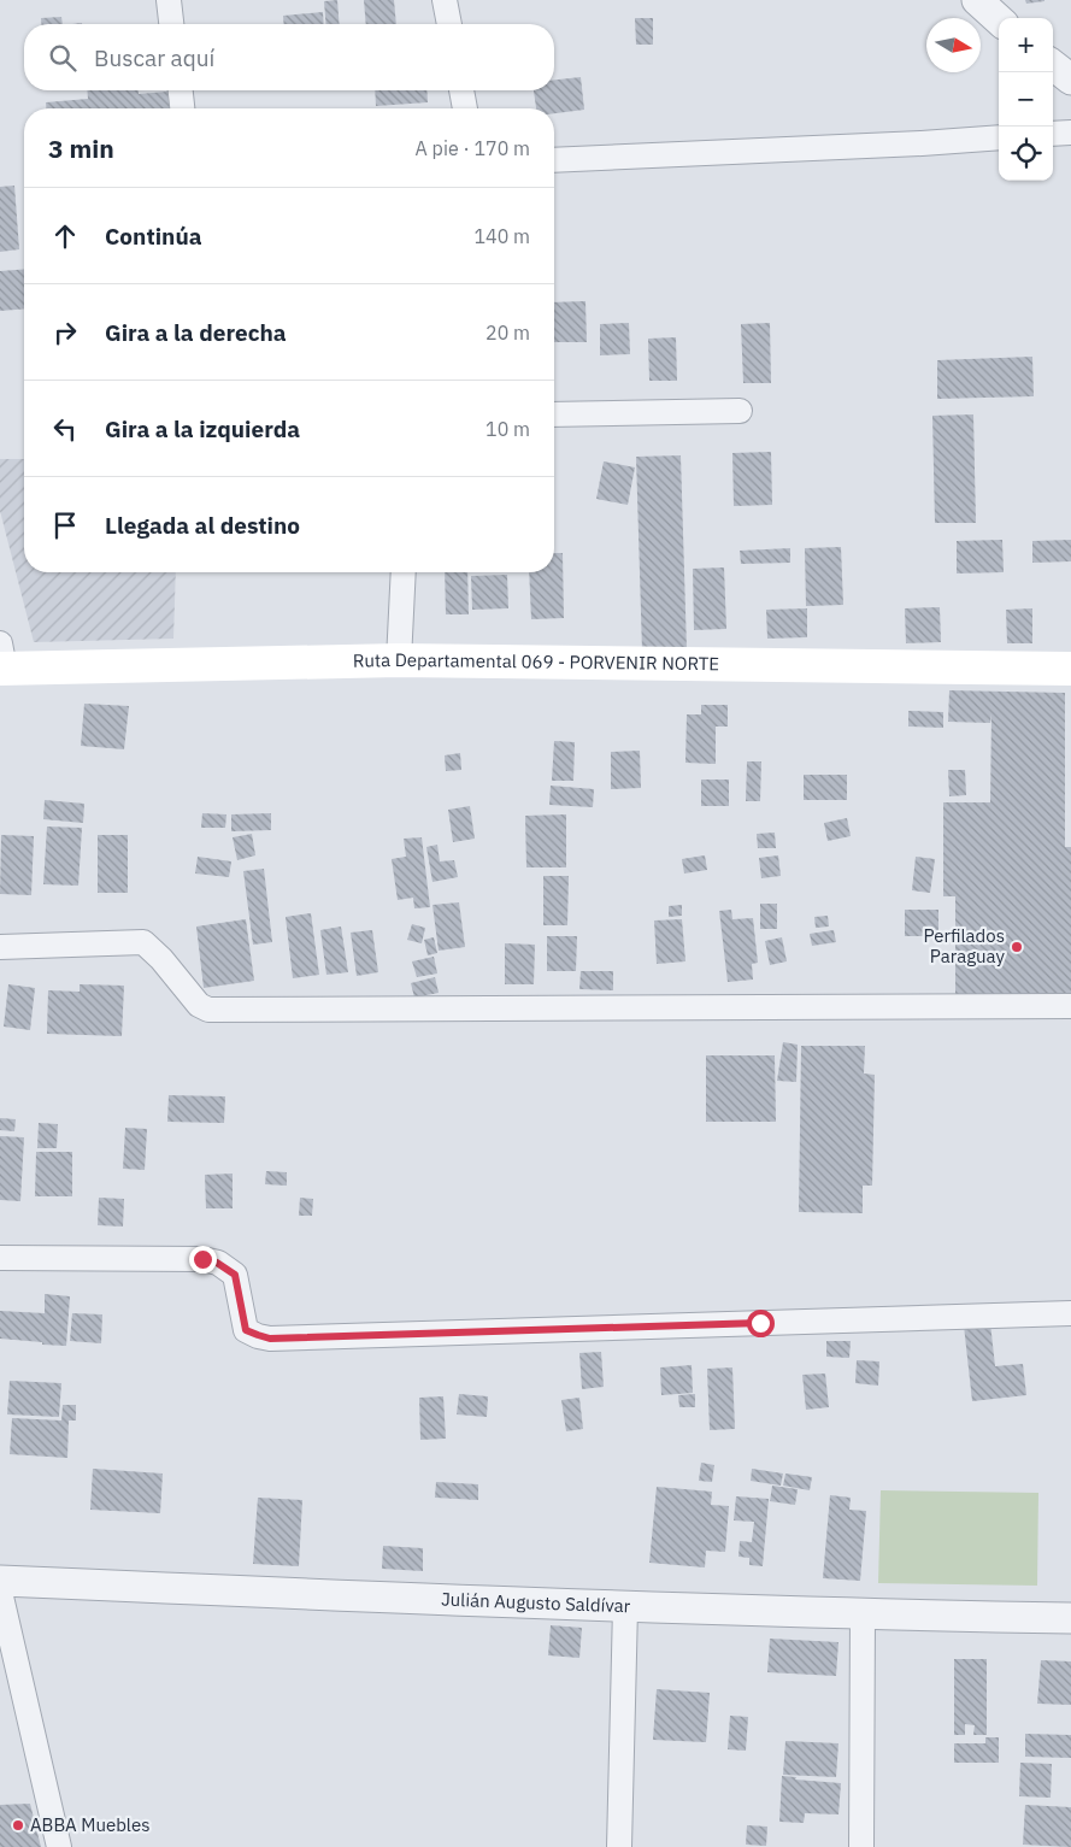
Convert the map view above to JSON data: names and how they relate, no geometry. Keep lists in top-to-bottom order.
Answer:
{
  "streets": {
    "main road": ["Ruta Departamental 069 - PORVENIR NORTE"],
    "street": ["Julián Augusto Saldívar"]
  },
  "places": ["Perfilados Paraguay", "ABBA Muebles"],
  "north": "right",
  "page": {
    "map_buttons": ["+", "−"],
    "search": "Buscar aquí",
    "heading": ["3 min", "A pie · 170 m"],
    "list": [
      ["Continúa", "140 m"],
      ["Gira a la derecha", "20 m"],
      ["Gira a la izquierda", "10 m"],
      "Llegada al destino"
    ]
  }
}
